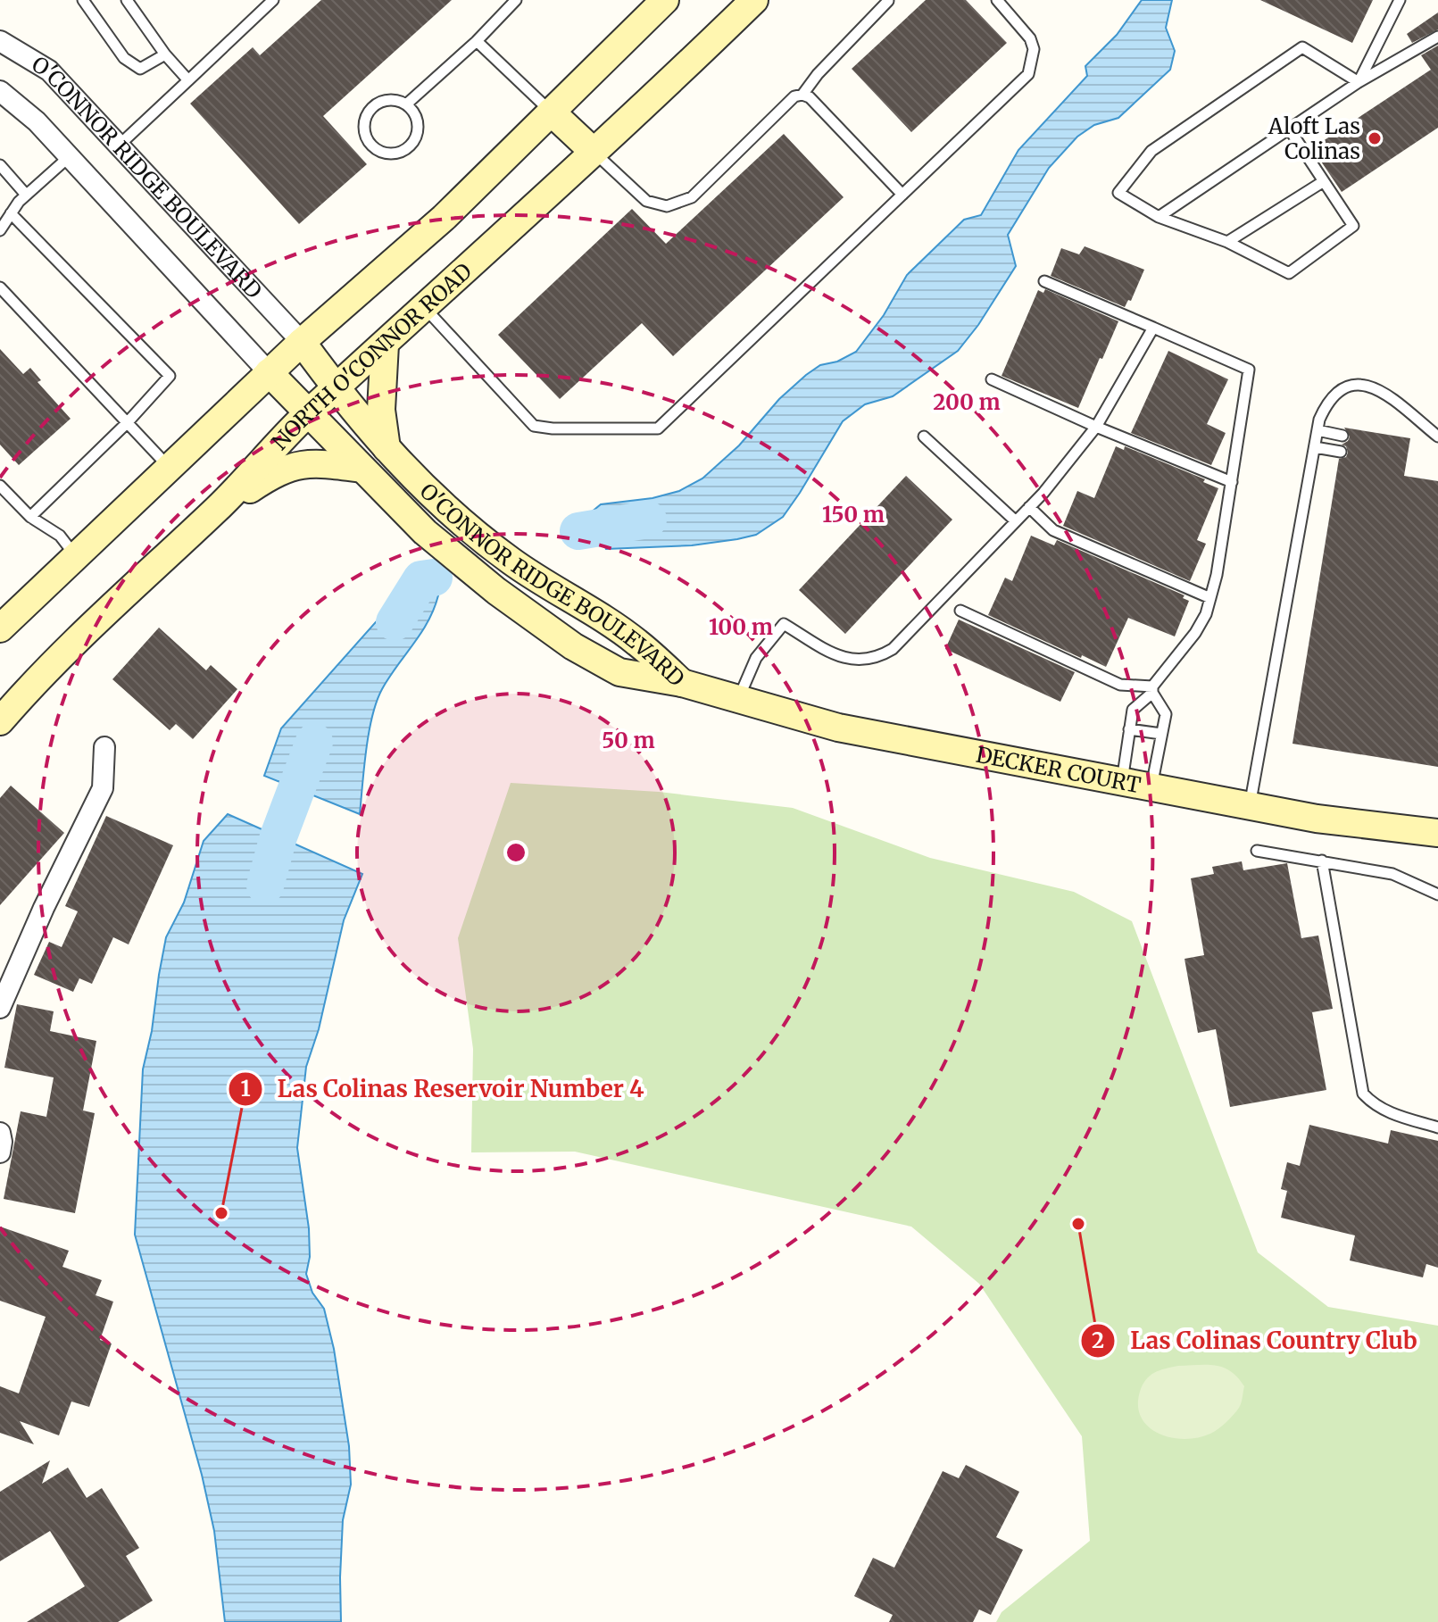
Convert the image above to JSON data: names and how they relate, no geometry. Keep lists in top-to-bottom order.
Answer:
{
  "streets": {
    "main road": ["O'CONNOR RIDGE BOULEVARD", "NORTH O'CONNOR ROAD", "DECKER COURT"]
  },
  "crossings": [
    ["O'CONNOR RIDGE BOULEVARD", "NORTH O'CONNOR ROAD"],
    ["O'CONNOR RIDGE BOULEVARD", "DECKER COURT"]
  ],
  "places": ["Aloft Las Colinas", "Las Colinas Reservoir Number 4", "Las Colinas Country Club"],
  "rings": [
    "200 m",
    "150 m",
    "100 m",
    "50 m"
  ]
}
